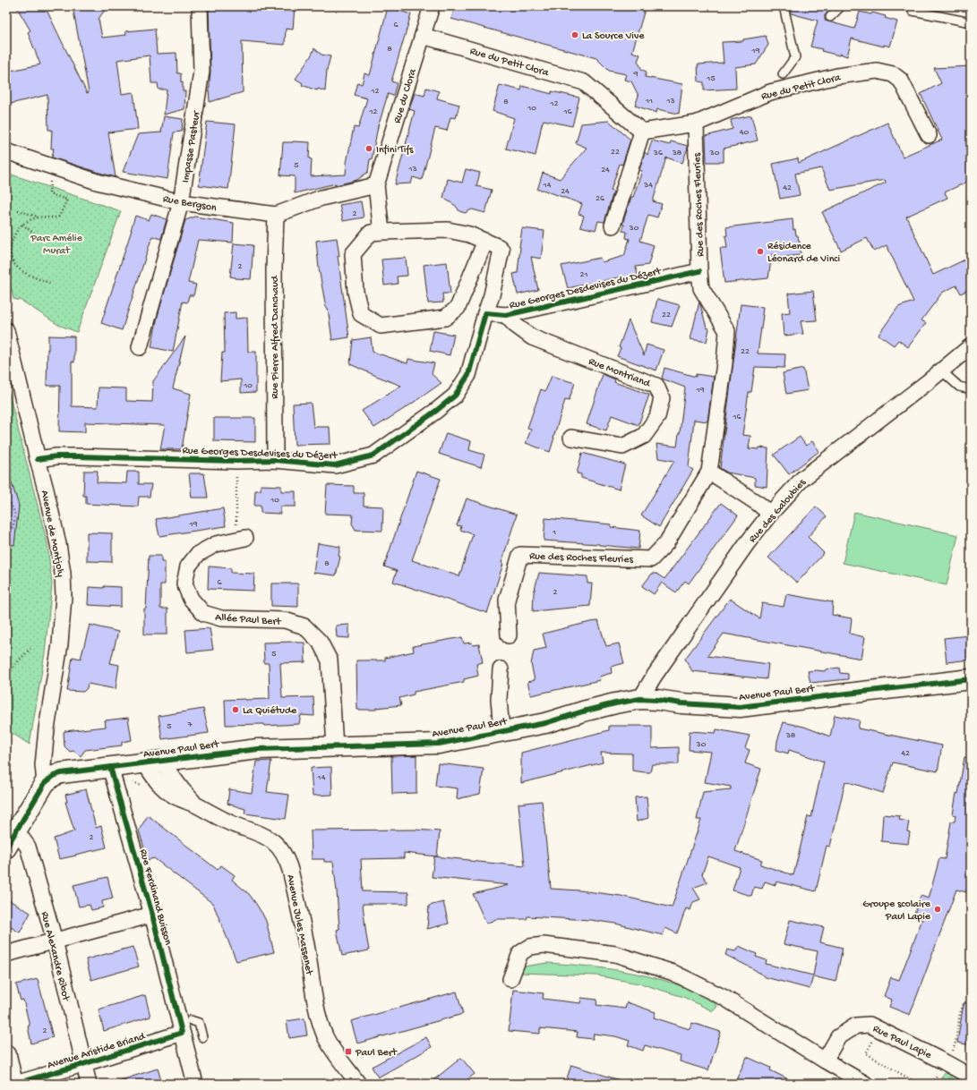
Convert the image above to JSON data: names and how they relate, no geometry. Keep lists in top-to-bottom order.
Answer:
{
  "streets": {
    "street": [
      "Rue du Petit Clora",
      "Rue du Clora",
      "Impasse Pasteur",
      "Rue Bergson",
      "Rue des Roches Fleuries",
      "Rue Georges Desdevises du Dézert",
      "Rue Pierre Alfred Danchaud",
      "Rue Montriand",
      "Rue des Galoubies",
      "Avenue de Montjoly",
      "Allée Paul Bert",
      "Avenue Paul Bert",
      "Rue Ferdinand Buisson",
      "Avenue Jules Massenet",
      "Rue Alexandre Ribot",
      "Rue Paul Lapie",
      "Avenue Aristide Briand"
    ]
  },
  "crossings": [
    ["Rue du Petit Clora", "Rue du Clora"],
    ["Rue du Petit Clora", "Rue des Roches Fleuries"],
    ["Rue du Clora", "Rue Bergson"],
    ["Impasse Pasteur", "Rue Bergson"],
    ["Rue Bergson", "Rue Pierre Alfred Danchaud"],
    ["Rue des Roches Fleuries", "Rue Georges Desdevises du Dézert"],
    ["Rue Georges Desdevises du Dézert", "Rue Pierre Alfred Danchaud"],
    ["Rue Georges Desdevises du Dézert", "Rue Montriand"],
    ["Rue Georges Desdevises du Dézert", "Avenue de Montjoly"],
    ["Rue des Galoubies", "Avenue Paul Bert"],
    ["Avenue de Montjoly", "Avenue Paul Bert"],
    ["Allée Paul Bert", "Avenue Paul Bert"],
    ["Avenue Paul Bert", "Rue Ferdinand Buisson"],
    ["Avenue Paul Bert", "Avenue Jules Massenet"],
    ["Avenue Paul Bert", "Rue Alexandre Ribot"],
    ["Rue Ferdinand Buisson", "Avenue Aristide Briand"],
    ["Rue Alexandre Ribot", "Avenue Aristide Briand"]
  ],
  "parks": ["Parc Amélie Murat"],
  "places": {
    "other": [
      "La Source Vive",
      "Infini'Tifs",
      "Résidence Léonard de Vinci",
      "La Quiétude",
      "Groupe scolaire Paul Lapie"
    ],
    "transit": ["Paul Bert"]
  },
  "house_numbers": [
    "6",
    "8",
    "19",
    "9",
    "15",
    "12",
    "11",
    "13",
    "8",
    "12",
    "10",
    "12",
    "16",
    "40",
    "22",
    "36",
    "38",
    "30",
    "5",
    "13",
    "24",
    "14",
    "34",
    "42",
    "24",
    "26",
    "2",
    "30",
    "2",
    "21",
    "22",
    "22",
    "10",
    "19",
    "16",
    "10",
    "19",
    "1",
    "8",
    "6",
    "2",
    "5",
    "7",
    "5",
    "38",
    "30",
    "42",
    "14",
    "2",
    "2"
  ]
}
